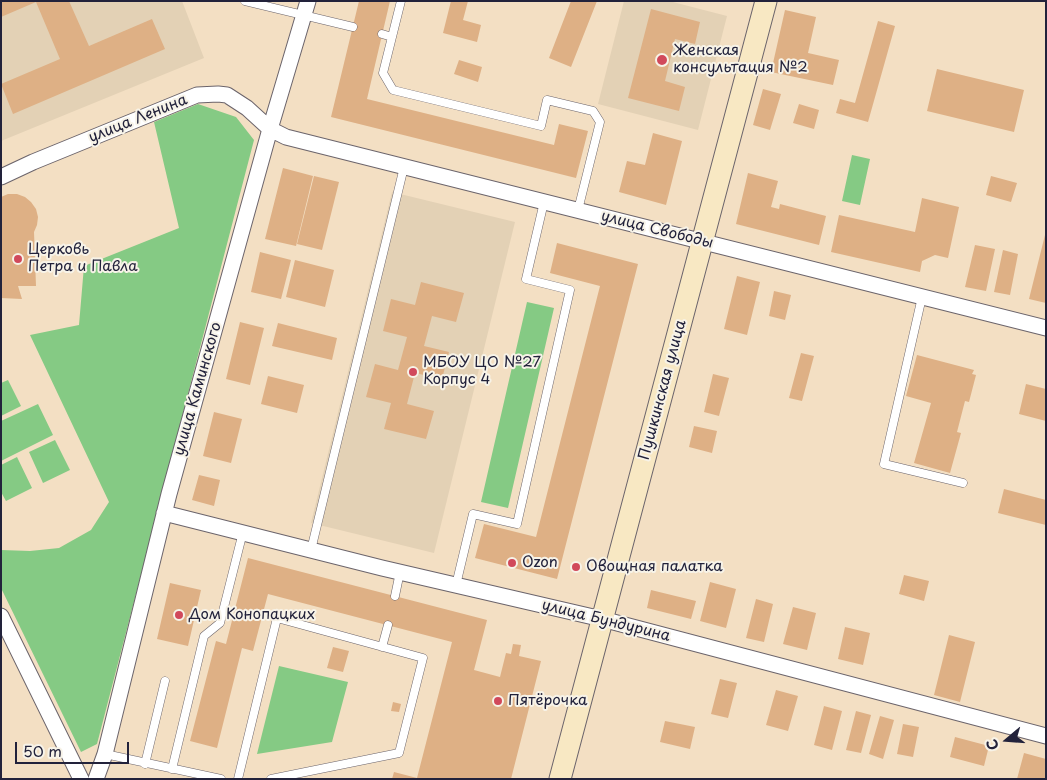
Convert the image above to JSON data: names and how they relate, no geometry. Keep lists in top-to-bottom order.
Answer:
{
  "streets": {
    "street": [
      "улица Ленина",
      "улица Свободы",
      "улица Каминского",
      "Пушкинская улица",
      "улица Бундурина"
    ]
  },
  "crossings": [
    ["улица Ленина", "улица Свободы"],
    ["улица Ленина", "улица Каминского"],
    ["улица Свободы", "улица Каминского"],
    ["улица Свободы", "Пушкинская улица"],
    ["улица Каминского", "улица Бундурина"],
    ["Пушкинская улица", "улица Бундурина"]
  ],
  "places": [
    "Женская консультация №2",
    "Церковь Петра и Павла",
    "МБОУ ЦО №27 Корпус 4",
    "Ozon",
    "Овощная палатка",
    "Дом Конопацких",
    "Пятёрочка"
  ],
  "scale_bar": "50 m",
  "north": "left"
}
